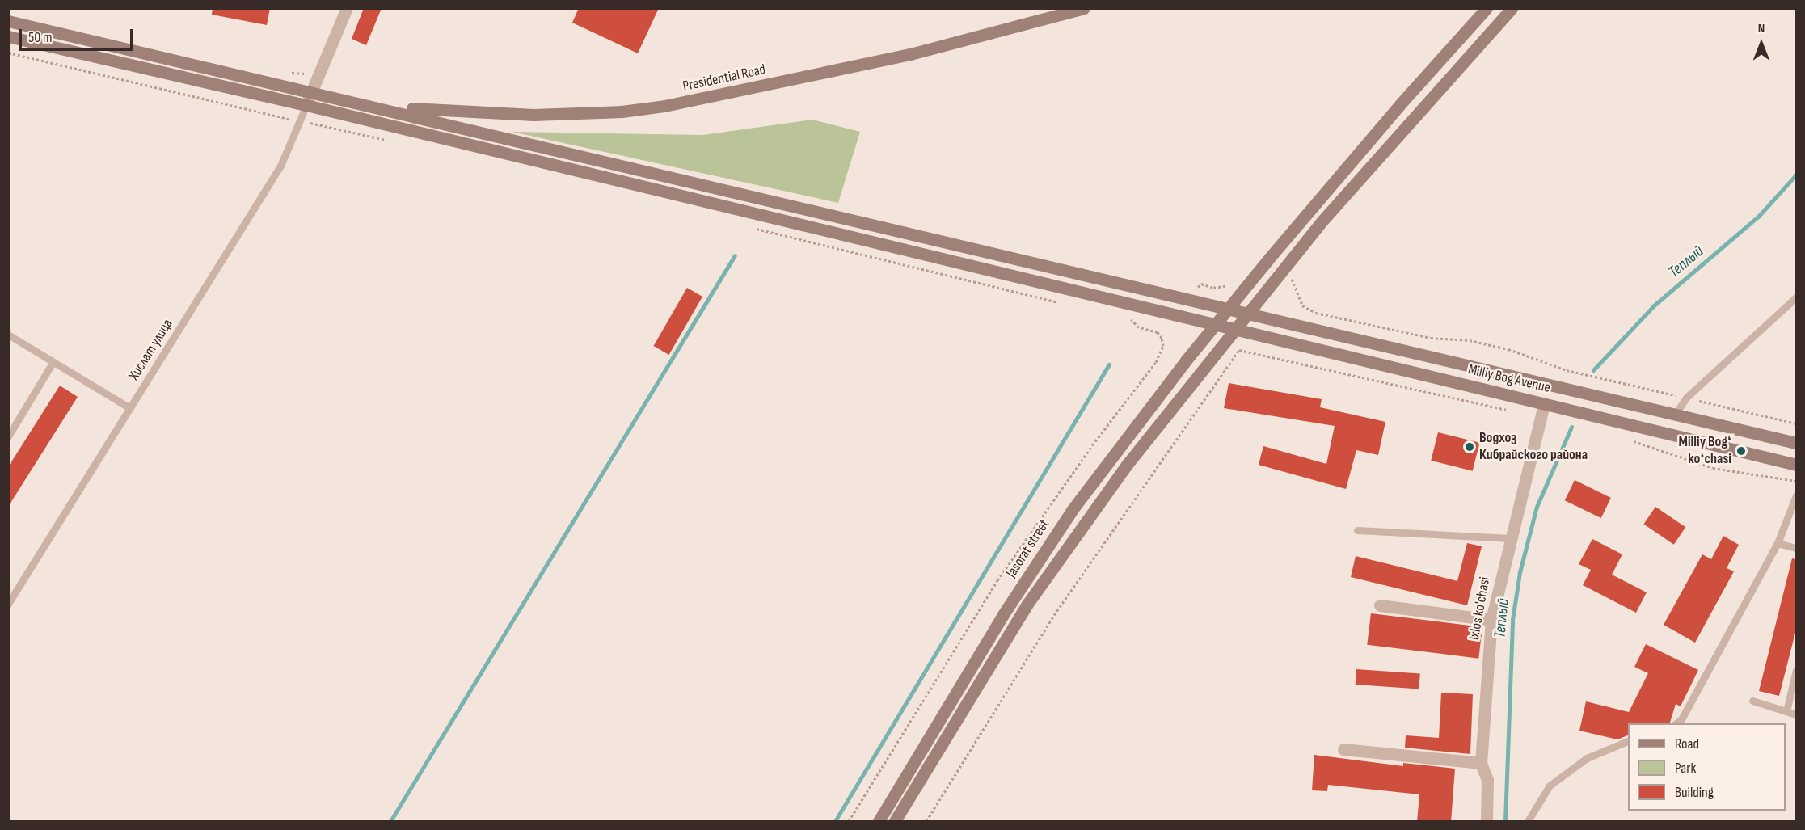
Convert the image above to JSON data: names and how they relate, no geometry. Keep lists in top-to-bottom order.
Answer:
{
  "streets": {
    "main road": ["Presidential Road", "Milliy Bog Avenue", "Jasorat street"],
    "street": ["Ixlos ko'chasi"],
    "lane": ["Хислат улица"]
  },
  "crossings": [
    ["Presidential Road", "Milliy Bog Avenue"],
    ["Хислат улица", "Milliy Bog Avenue"],
    ["Milliy Bog Avenue", "Jasorat street"],
    ["Milliy Bog Avenue", "Ixlos ko'chasi"]
  ],
  "water": ["Теплый"],
  "places": ["Водхоз Кибрайского района", "Milliy Bogʻ koʻchasi"],
  "legend": ["Road", "Park", "Building"],
  "scale_bar": "50 m",
  "north": "top"
}
